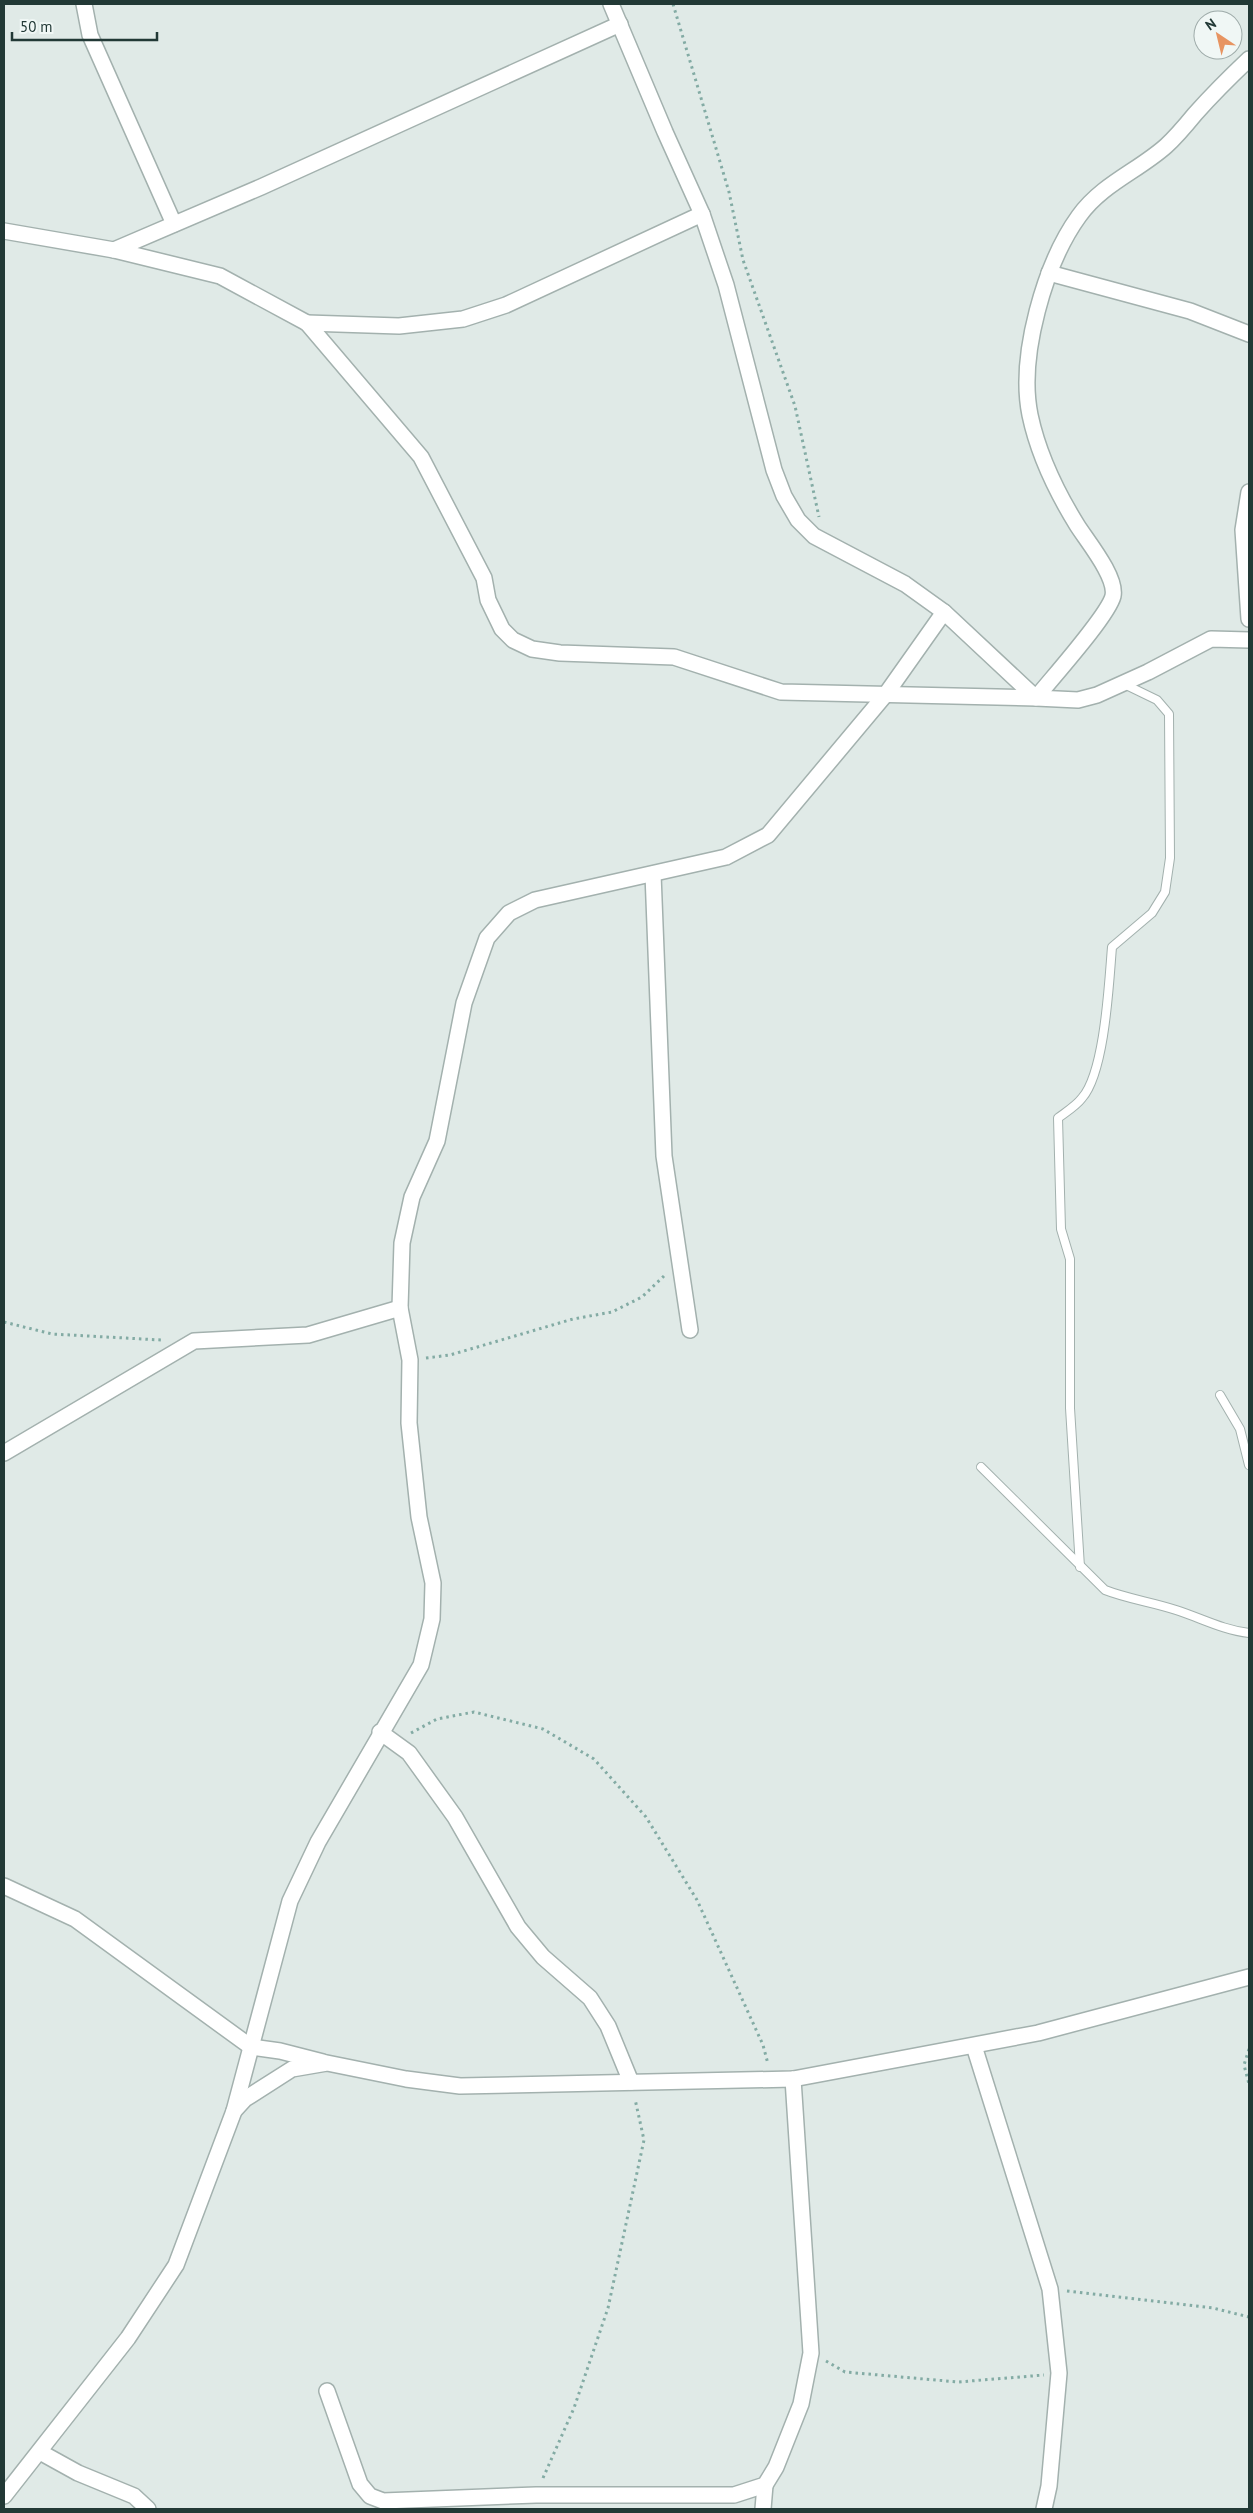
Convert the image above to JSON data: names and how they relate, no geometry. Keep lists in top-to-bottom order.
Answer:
{
  "scale_bar": "50 m",
  "north": "top left"
}
